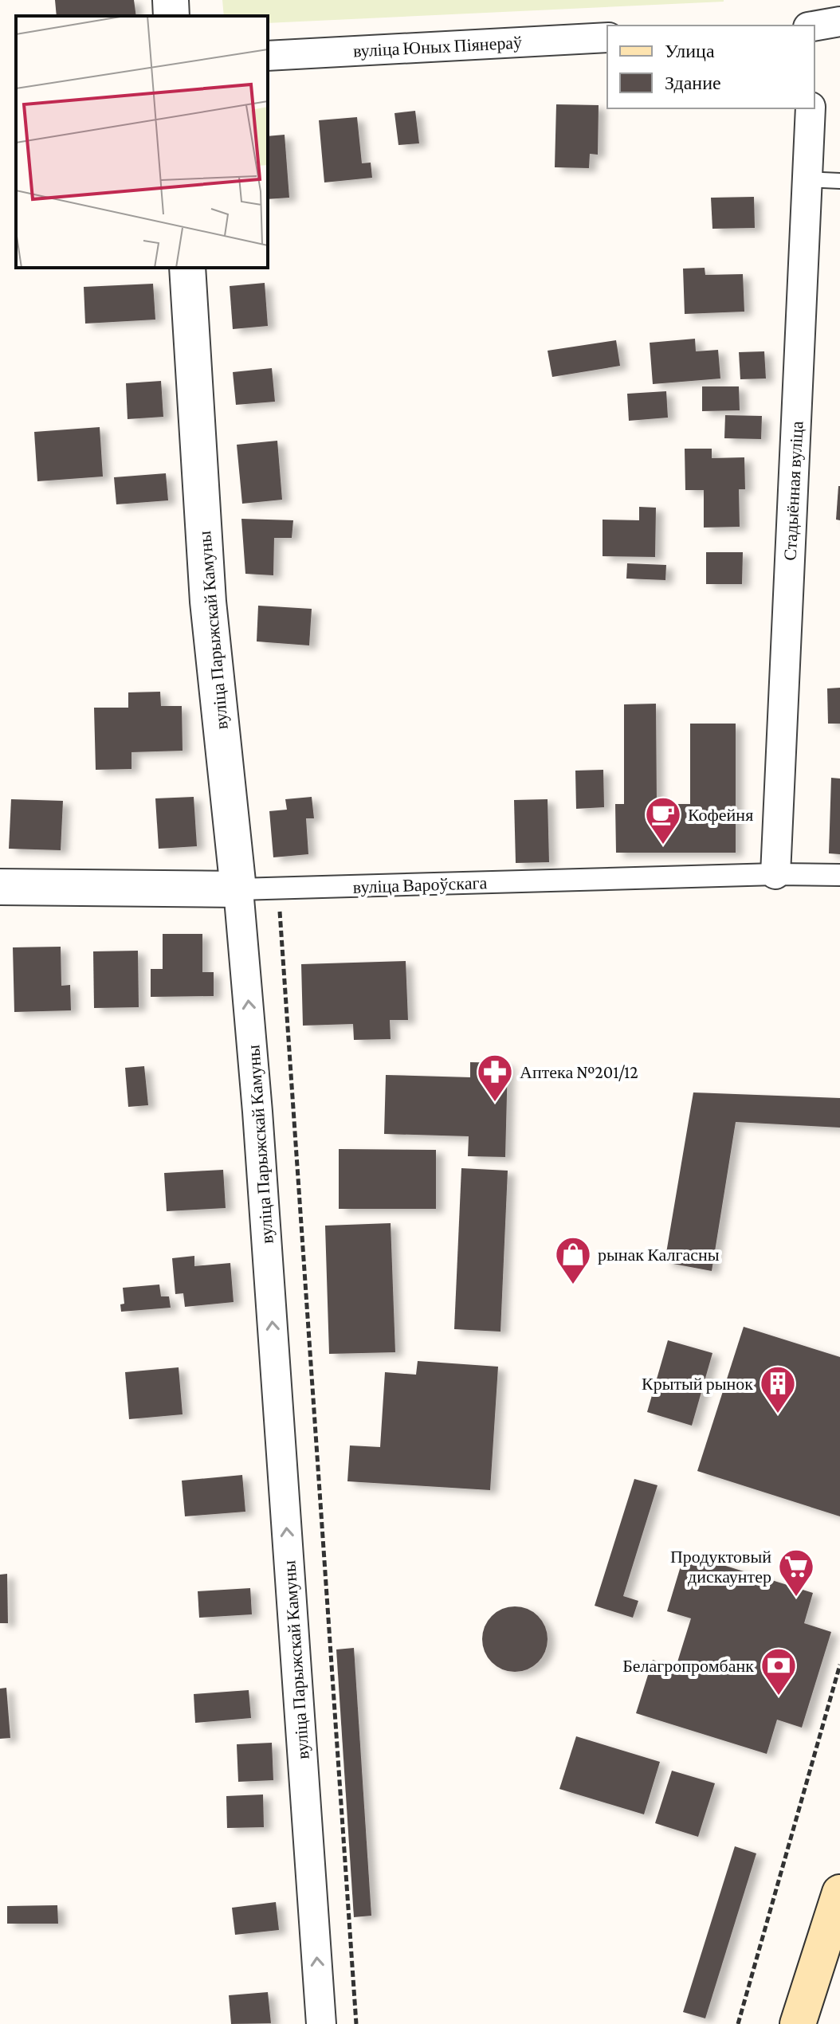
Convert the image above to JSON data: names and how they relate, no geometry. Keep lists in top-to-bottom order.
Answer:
{
  "streets": {
    "street": [
      "вуліца Юных Піянераў",
      "Стадыённая вуліца",
      "вуліца Парыжскай Камуны",
      "вуліца Вароўскага"
    ]
  },
  "crossings": [
    ["Стадыённая вуліца", "вуліца Вароўскага"],
    ["вуліца Парыжскай Камуны", "вуліца Вароўскага"]
  ],
  "one_way": ["вуліца Парыжскай Камуны"],
  "places": {
    "cafe": ["Кофейня"],
    "pharmacy": ["Аптека №201/12"],
    "shop": ["рынак Калгасны"],
    "building": ["Крытый рынок"],
    "supermarket": ["Продуктовый дискаунтер"],
    "bank": ["Белагропромбанк"]
  },
  "legend": ["Улица", "Здание"]
}
